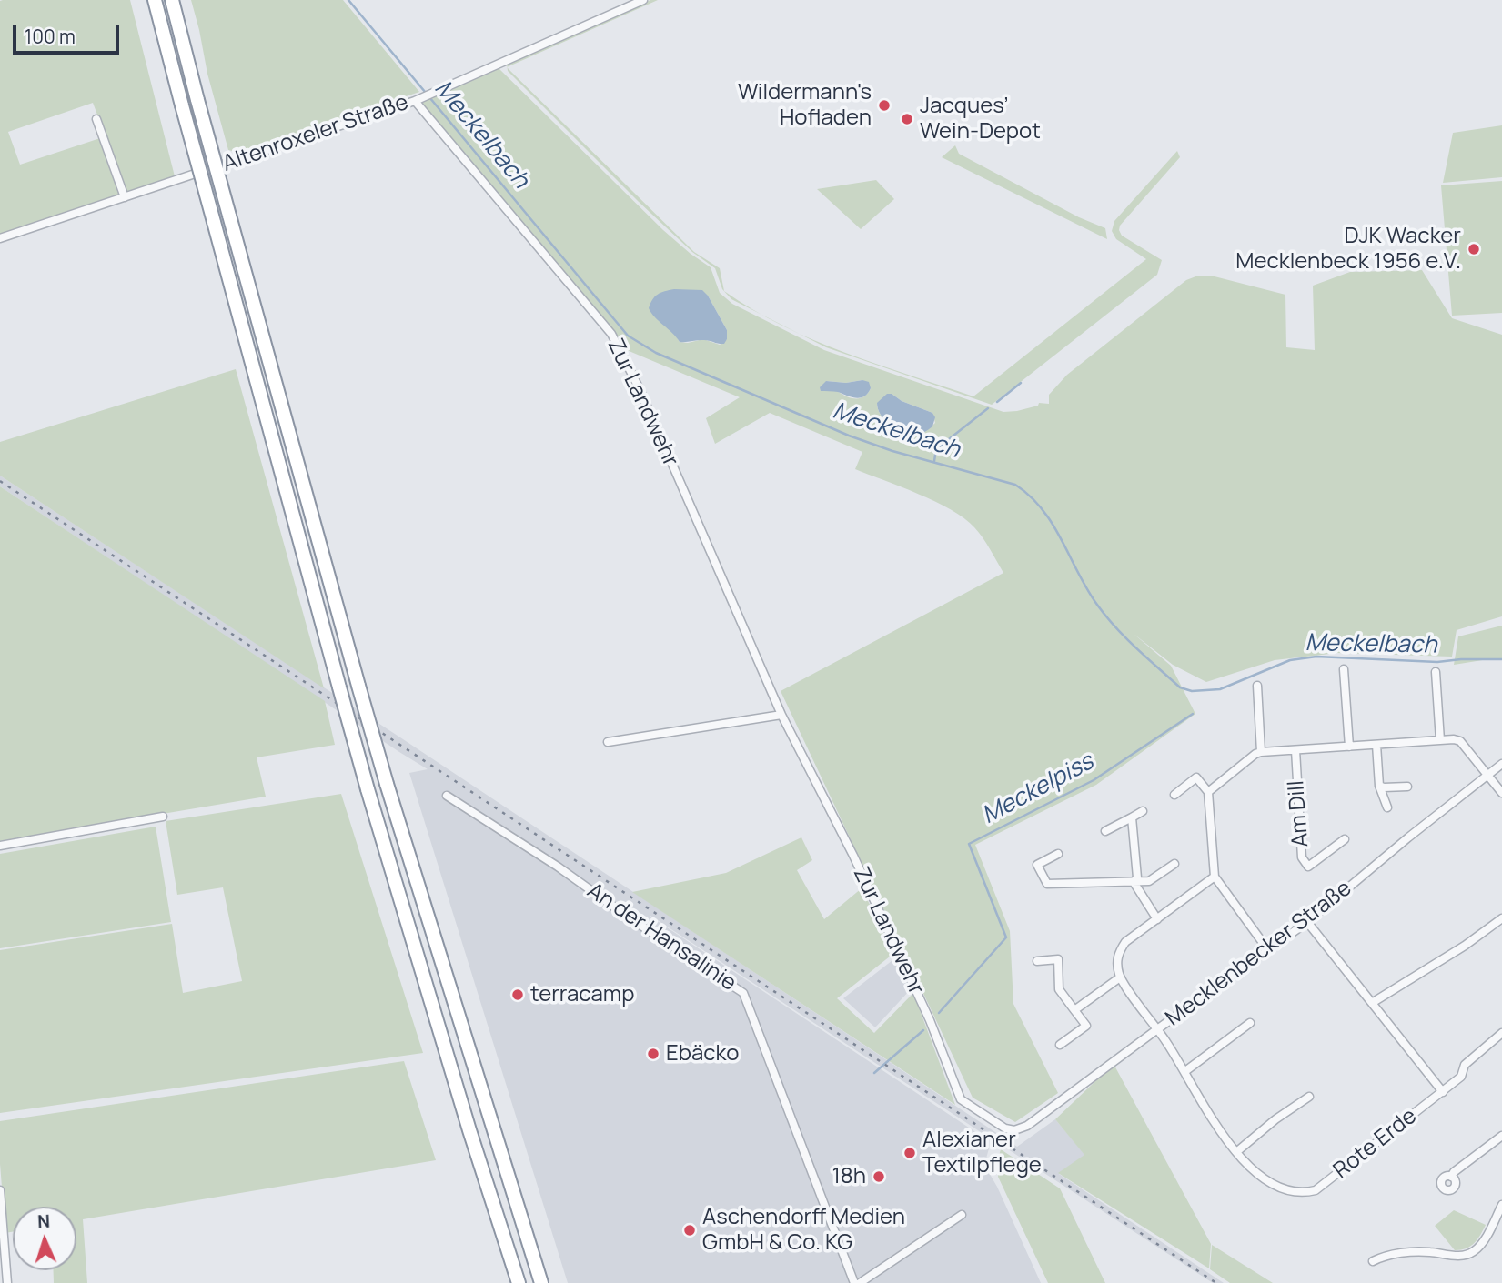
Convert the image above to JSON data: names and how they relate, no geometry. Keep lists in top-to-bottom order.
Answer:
{
  "streets": {
    "street": [
      "Altenroxeler Straße",
      "Zur Landwehr",
      "Am Dill",
      "An der Hansalinie",
      "Mecklenbecker Straße",
      "Rote Erde"
    ]
  },
  "crossings": [
    ["Altenroxeler Straße", "Zur Landwehr"],
    ["Zur Landwehr", "Mecklenbecker Straße"],
    ["Am Dill", "Mecklenbecker Straße"],
    ["Mecklenbecker Straße", "Rote Erde"]
  ],
  "water": ["Meckelbach", "Meckelpiss"],
  "places": [
    "Wildermann's Hofladen",
    "Jacques’ Wein-Depot",
    "DJK Wacker Mecklenbeck 1956 e.V.",
    "terracamp",
    "Ebäcko",
    "Alexianer Textilpflege",
    "18h",
    "Aschendorff Medien GmbH & Co. KG"
  ],
  "scale_bar": "100 m",
  "north": "top"
}
